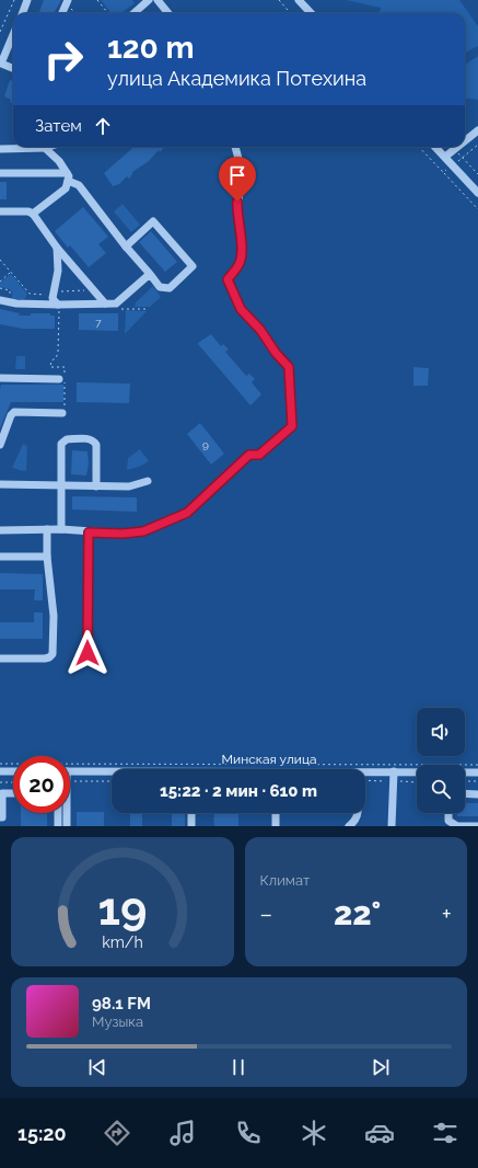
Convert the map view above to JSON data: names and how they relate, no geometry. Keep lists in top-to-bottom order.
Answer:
{
  "streets": {
    "street": ["Минская улица"]
  },
  "house_numbers": ["7", "9"],
  "page": {
    "turn": ["120 m", "улица Академика Потехина"],
    "then": "Затем",
    "limit": "20",
    "trip": "15:22 · 2 мин · 610 m",
    "tile": "Климат",
    "heat": ["−", "22°", "+"],
    "song": ["98.1 FM", "Музыка"],
    "tabs": "15:20",
    "gauge": ["19", "km/h"]
  }
}
